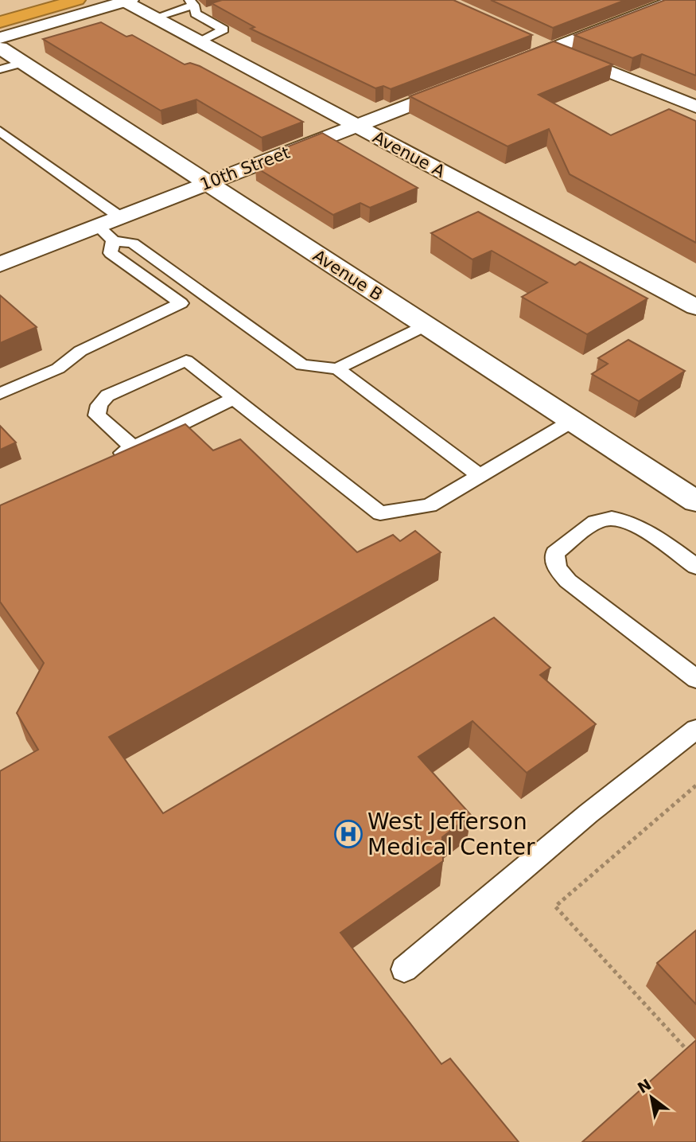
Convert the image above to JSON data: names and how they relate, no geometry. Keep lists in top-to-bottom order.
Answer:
{
  "streets": {
    "street": ["Avenue A", "10th Street", "Avenue B"]
  },
  "crossings": [
    ["Avenue A", "10th Street"],
    ["10th Street", "Avenue B"]
  ],
  "places": {
    "hospital": ["West Jefferson Medical Center"]
  },
  "north": "top left"
}
